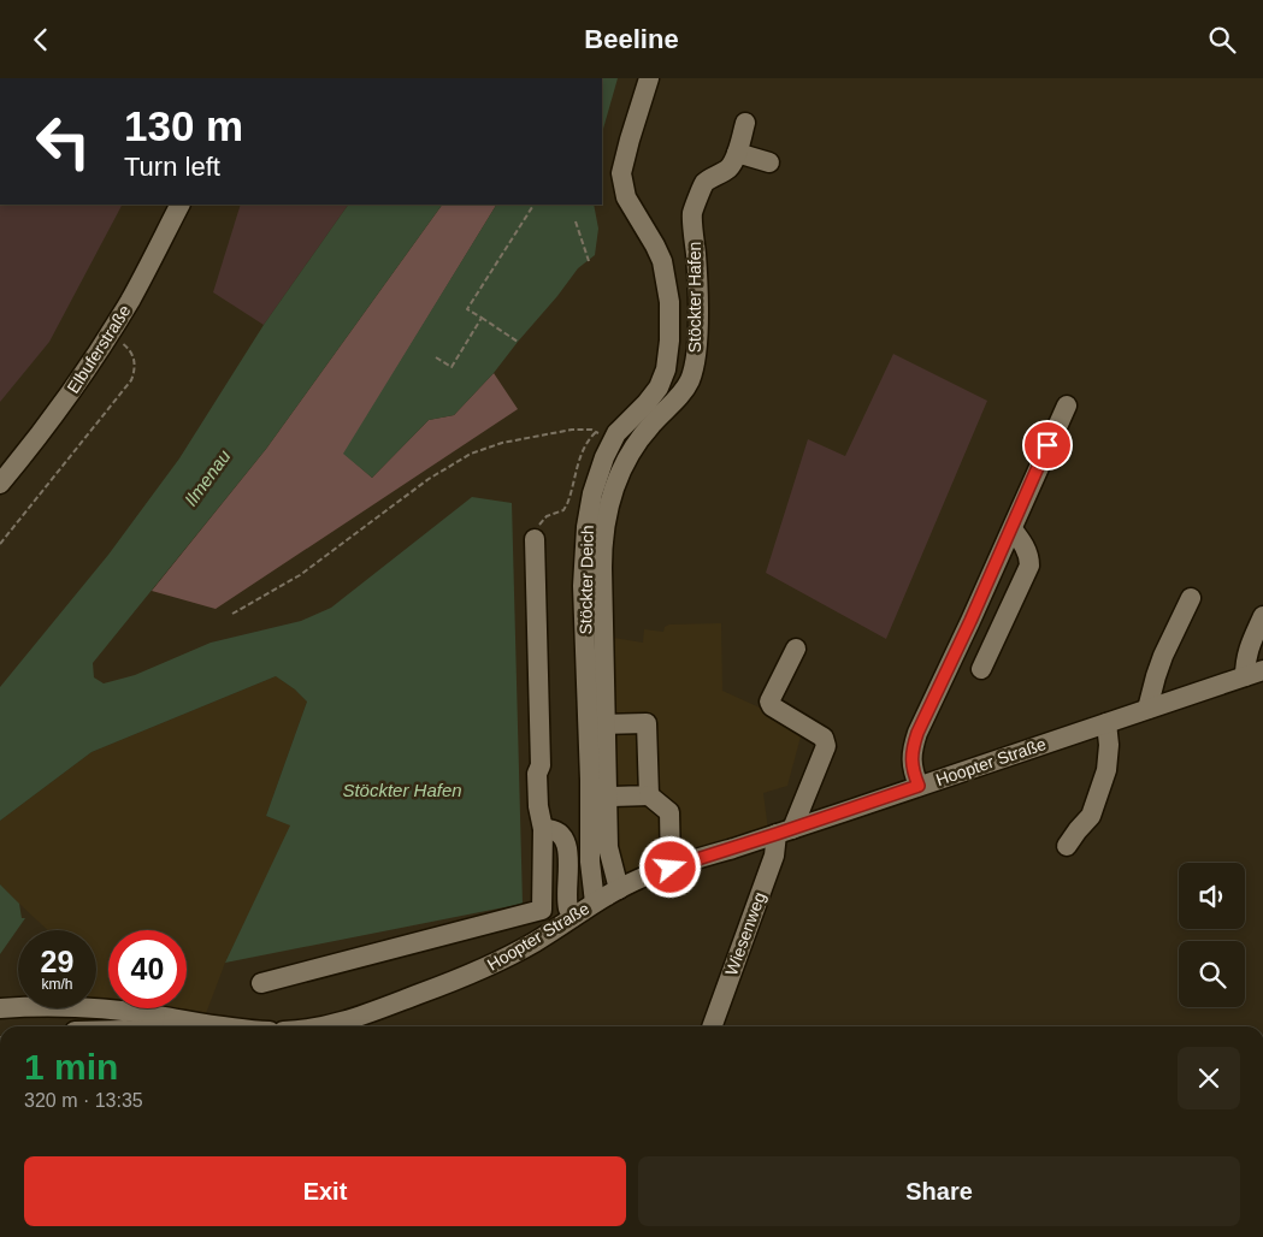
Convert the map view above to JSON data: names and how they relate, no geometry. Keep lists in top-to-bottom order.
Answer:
{
  "streets": {
    "street": [
      "Stöckter Hafen",
      "Elbuferstraße",
      "Stöckter Deich",
      "Hoopter Straße",
      "Wiesenweg"
    ]
  },
  "crossings": [
    ["Stöckter Hafen", "Hoopter Straße"],
    ["Stöckter Deich", "Hoopter Straße"],
    ["Hoopter Straße", "Wiesenweg"]
  ],
  "water": ["Ilmenau", "Stöckter Hafen"],
  "page": {
    "header": "Beeline",
    "turn": ["130 m", "Turn left"],
    "speed": "29 km/h",
    "limit": "40",
    "heading": ["1 min", "320 m · 13:35"],
    "buttons": ["Exit", "Share"]
  }
}
